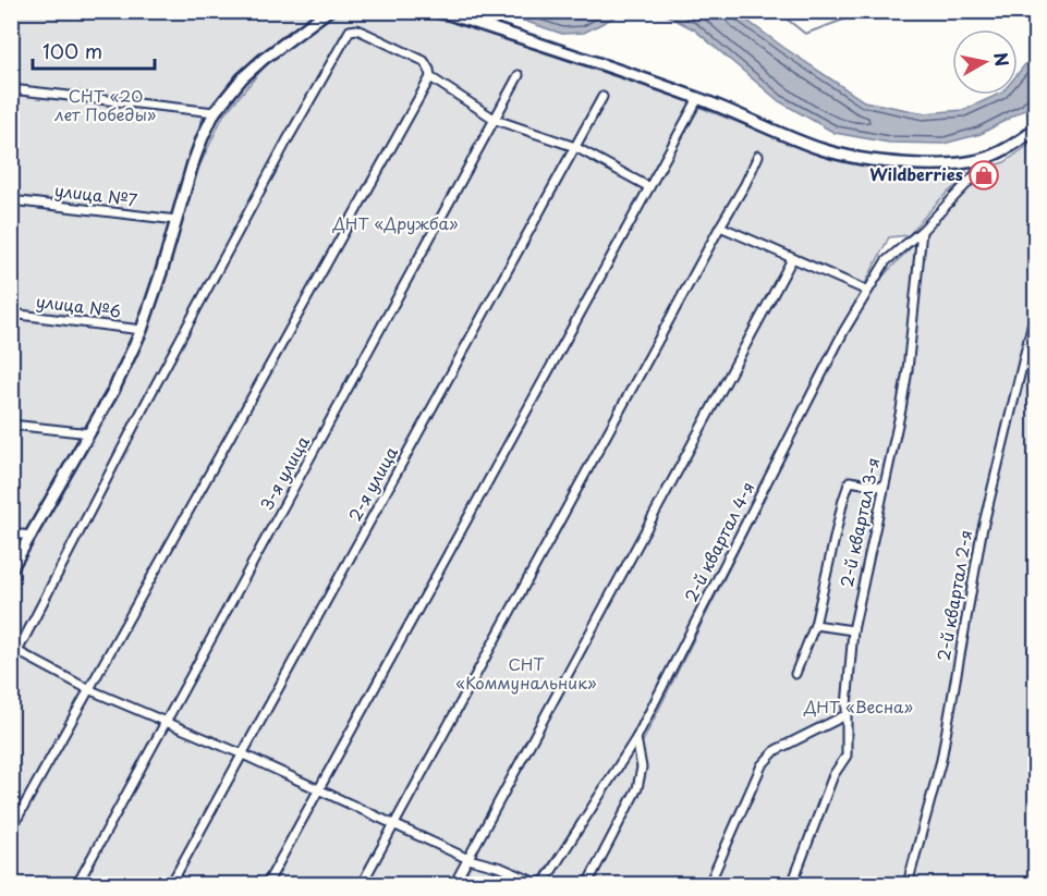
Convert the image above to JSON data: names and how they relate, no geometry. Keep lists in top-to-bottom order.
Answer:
{
  "streets": {
    "street": [
      "улица №7",
      "улица №6",
      "3-я улица",
      "2-я улица",
      "2-й квартал 3-я",
      "2-й квартал 4-я",
      "2-й квартал 2-я"
    ]
  },
  "crossings": [
    ["2-й квартал 3-я", "2-й квартал 4-я"]
  ],
  "parks": [
    "СНТ «20 лет Победы»",
    "ДНТ «Дружба»",
    "СНТ «Коммунальник»",
    "ДНТ «Весна»"
  ],
  "places": {
    "shop": ["Wildberries"]
  },
  "scale_bar": "100 m",
  "north": "right"
}
